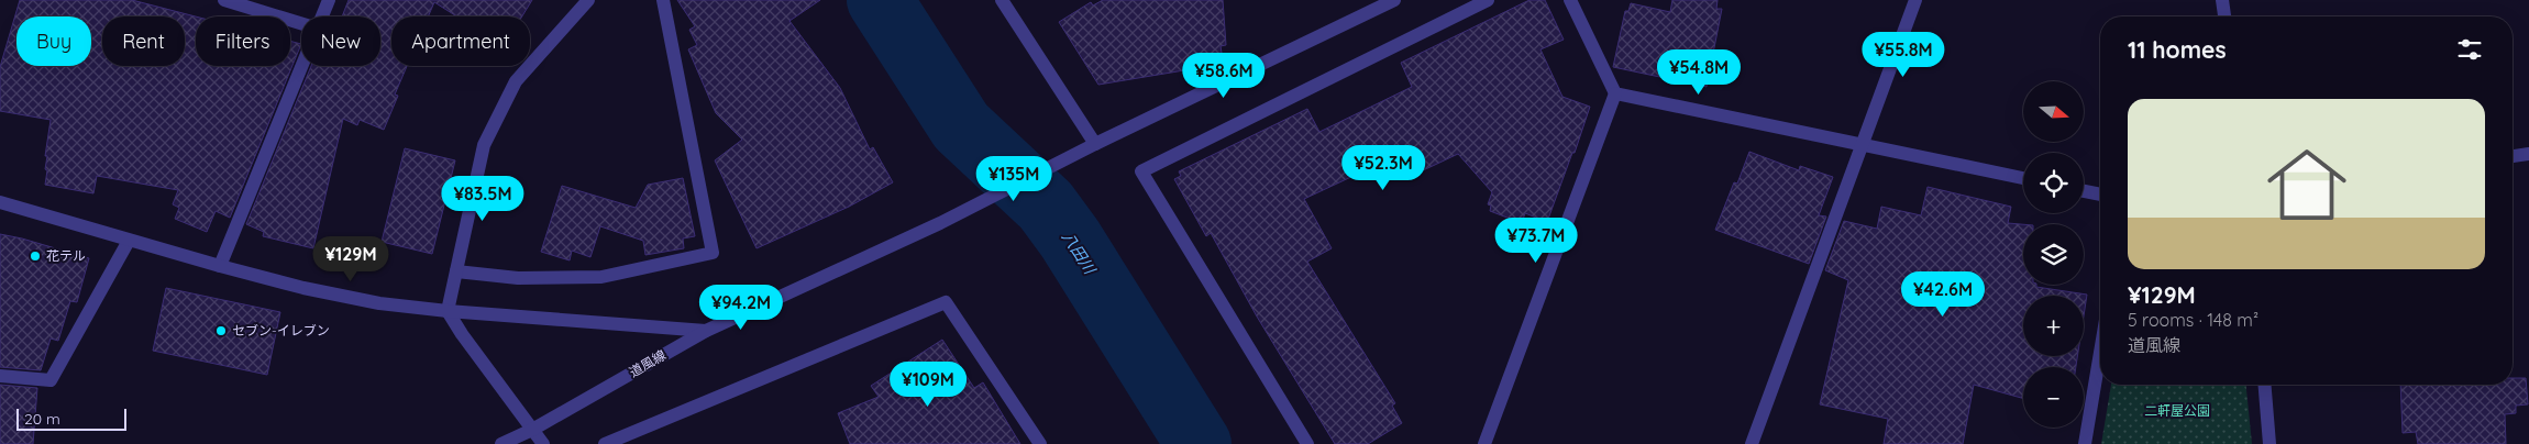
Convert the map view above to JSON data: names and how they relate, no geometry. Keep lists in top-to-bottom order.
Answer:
{
  "streets": {
    "street": ["道風線"]
  },
  "water": ["八田川"],
  "parks": ["二軒屋公園"],
  "places": ["花テル", "セブン-イレブン"],
  "scale_bar": "20 m",
  "north": "right",
  "page": {
    "chip": [
      "Buy",
      "Rent",
      "Filters",
      "New",
      "Apartment"
    ],
    "heading": "11 homes",
    "price": [
      "¥55.8M",
      "¥54.8M",
      "¥58.6M",
      "¥52.3M",
      "¥135M",
      "¥83.5M",
      "¥73.7M",
      "¥129M",
      "¥42.6M",
      "¥94.2M",
      "¥109M"
    ],
    "map_buttons": ["+", "−"],
    "list": [
      {
        "name": "¥129M",
        "note": "5 rooms · 148 m² · 道風線"
      }
    ],
    "scale": "20 m"
  }
}
